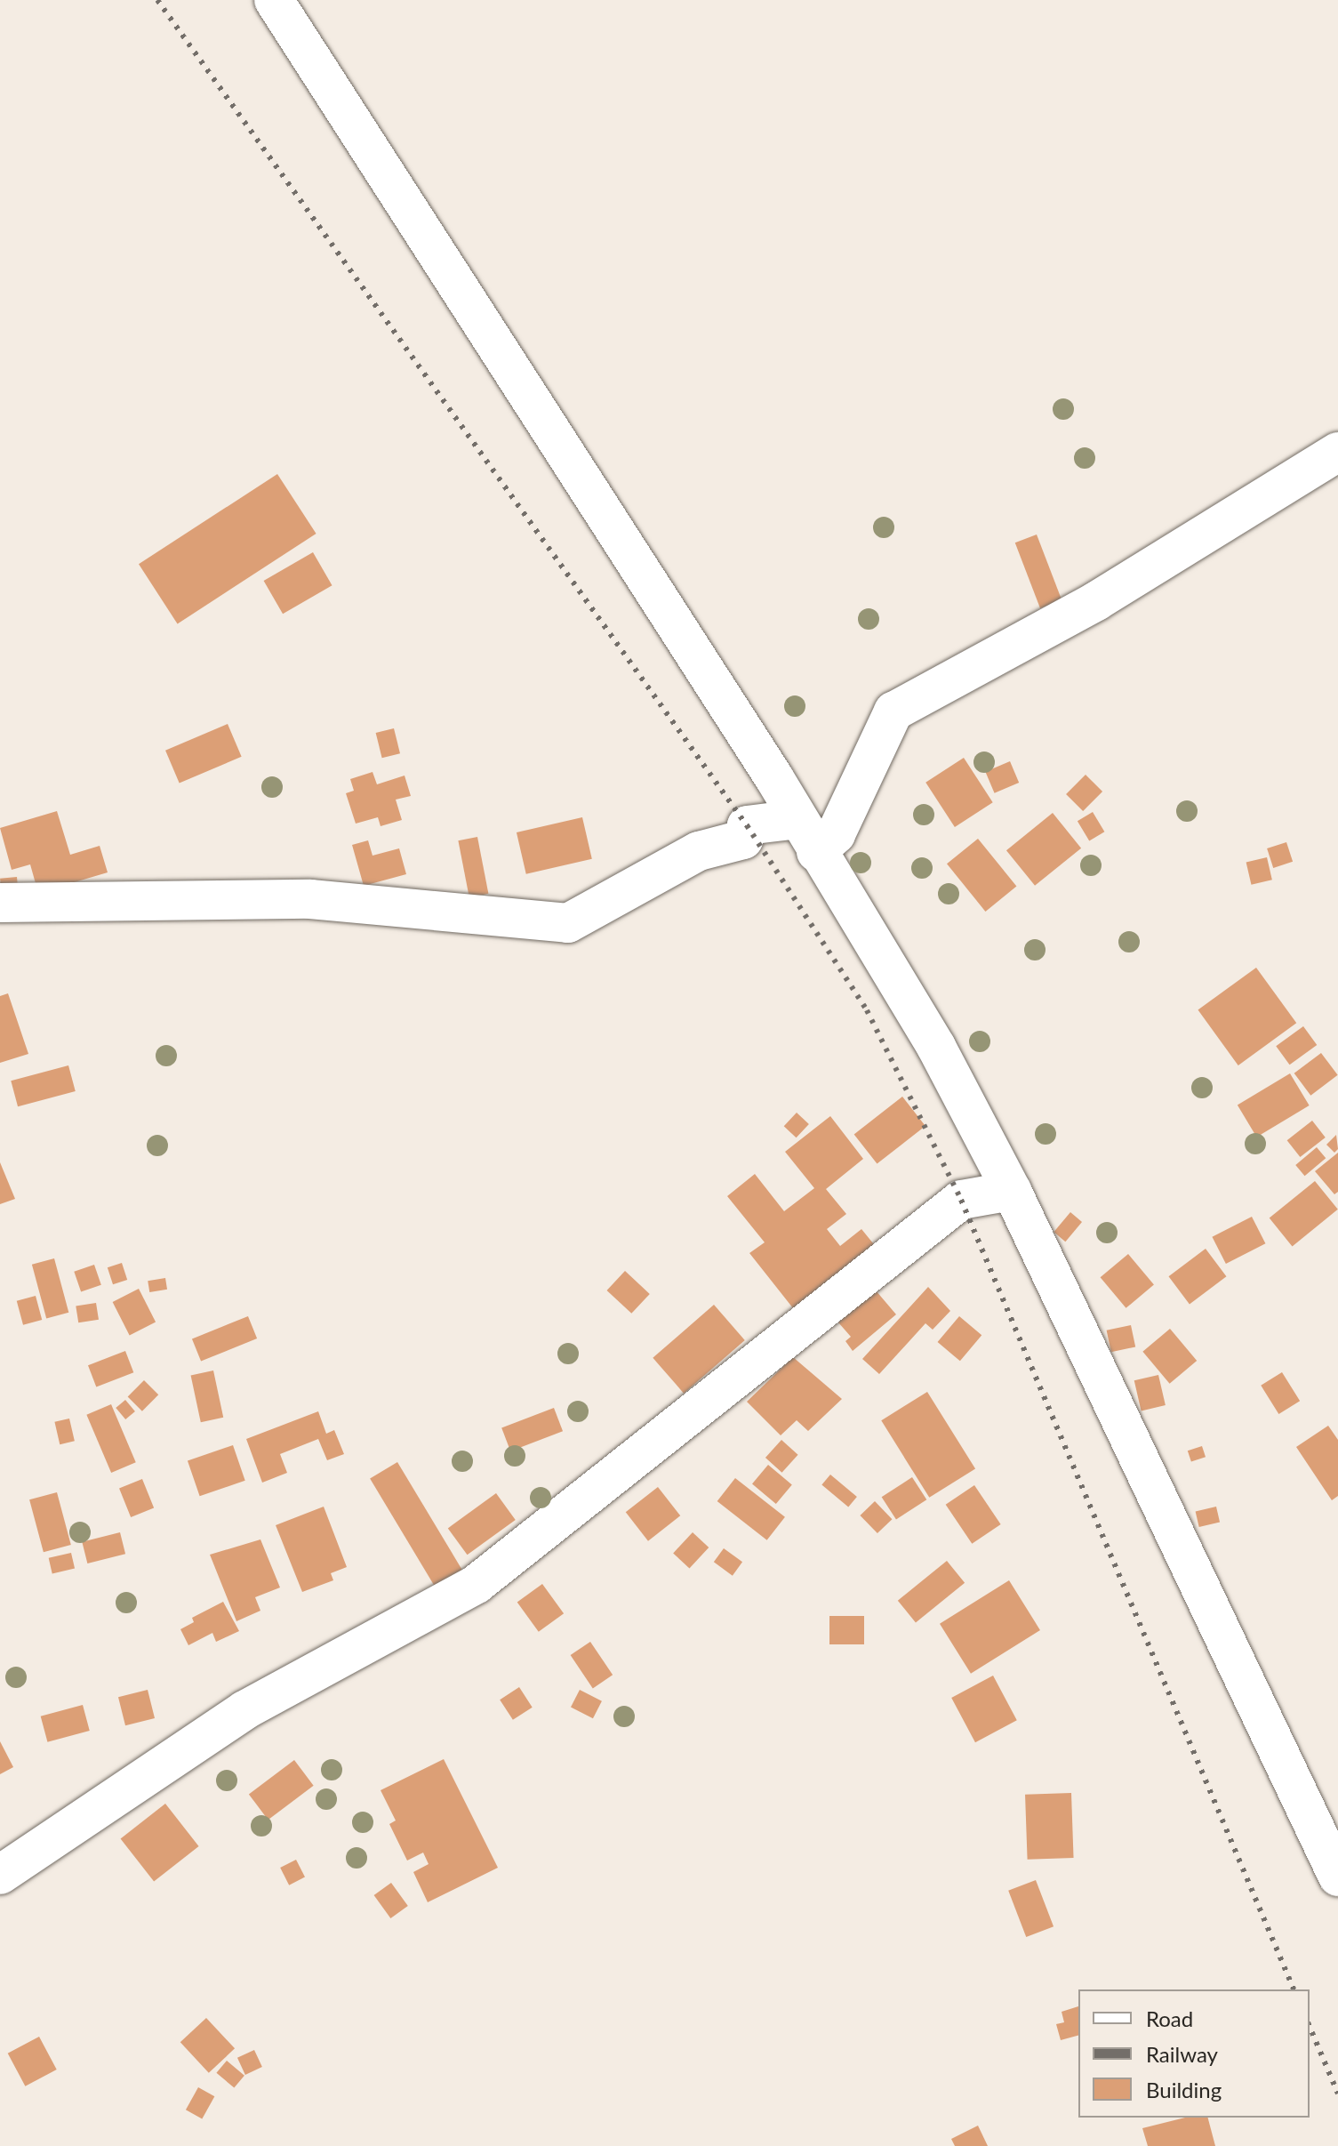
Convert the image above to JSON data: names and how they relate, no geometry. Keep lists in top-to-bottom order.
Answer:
{
  "legend": ["Road", "Railway", "Building"]
}
